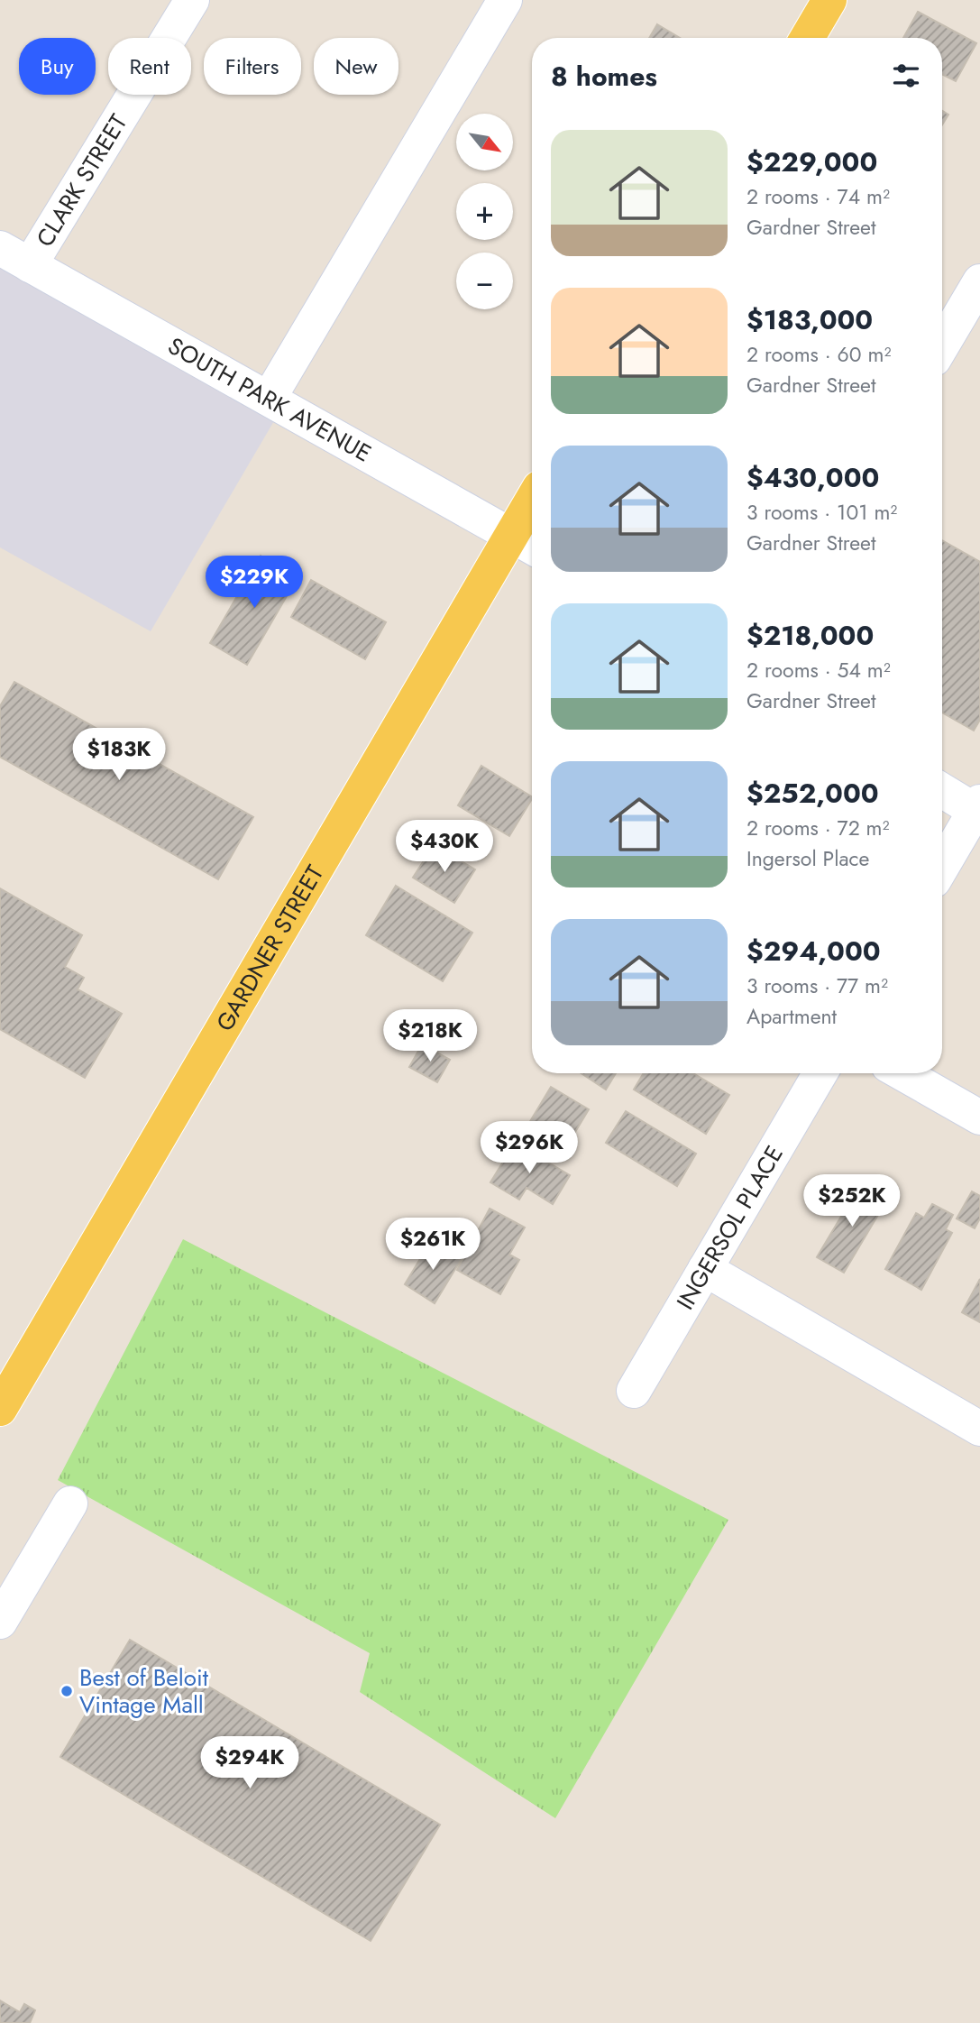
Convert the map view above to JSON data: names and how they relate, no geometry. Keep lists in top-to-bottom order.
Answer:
{
  "streets": {
    "main road": ["GARDNER STREET"],
    "street": ["CLARK STREET", "SOUTH PARK AVENUE", "INGERSOL PLACE"]
  },
  "crossings": [
    ["CLARK STREET", "SOUTH PARK AVENUE"],
    ["SOUTH PARK AVENUE", "GARDNER STREET"]
  ],
  "places": ["Best of Beloit Vintage Mall"],
  "north": "bottom right",
  "page": {
    "chip": [
      "Buy",
      "Rent",
      "Filters",
      "New"
    ],
    "heading": "8 homes",
    "map_buttons": ["+", "−"],
    "list": [
      {
        "name": "$229,000",
        "note": "2 rooms · 74 m² · Gardner Street"
      },
      {
        "name": "$183,000",
        "note": "2 rooms · 60 m² · Gardner Street"
      },
      {
        "name": "$430,000",
        "note": "3 rooms · 101 m² · Gardner Street"
      },
      {
        "name": "$218,000",
        "note": "2 rooms · 54 m² · Gardner Street"
      },
      {
        "name": "$252,000",
        "note": "2 rooms · 72 m² · Ingersol Place"
      },
      {
        "name": "$294,000",
        "note": "3 rooms · 77 m² · Apartment"
      }
    ],
    "price": [
      "$229K",
      "$183K",
      "$430K",
      "$218K",
      "$296K",
      "$252K",
      "$261K",
      "$294K"
    ]
  }
}
